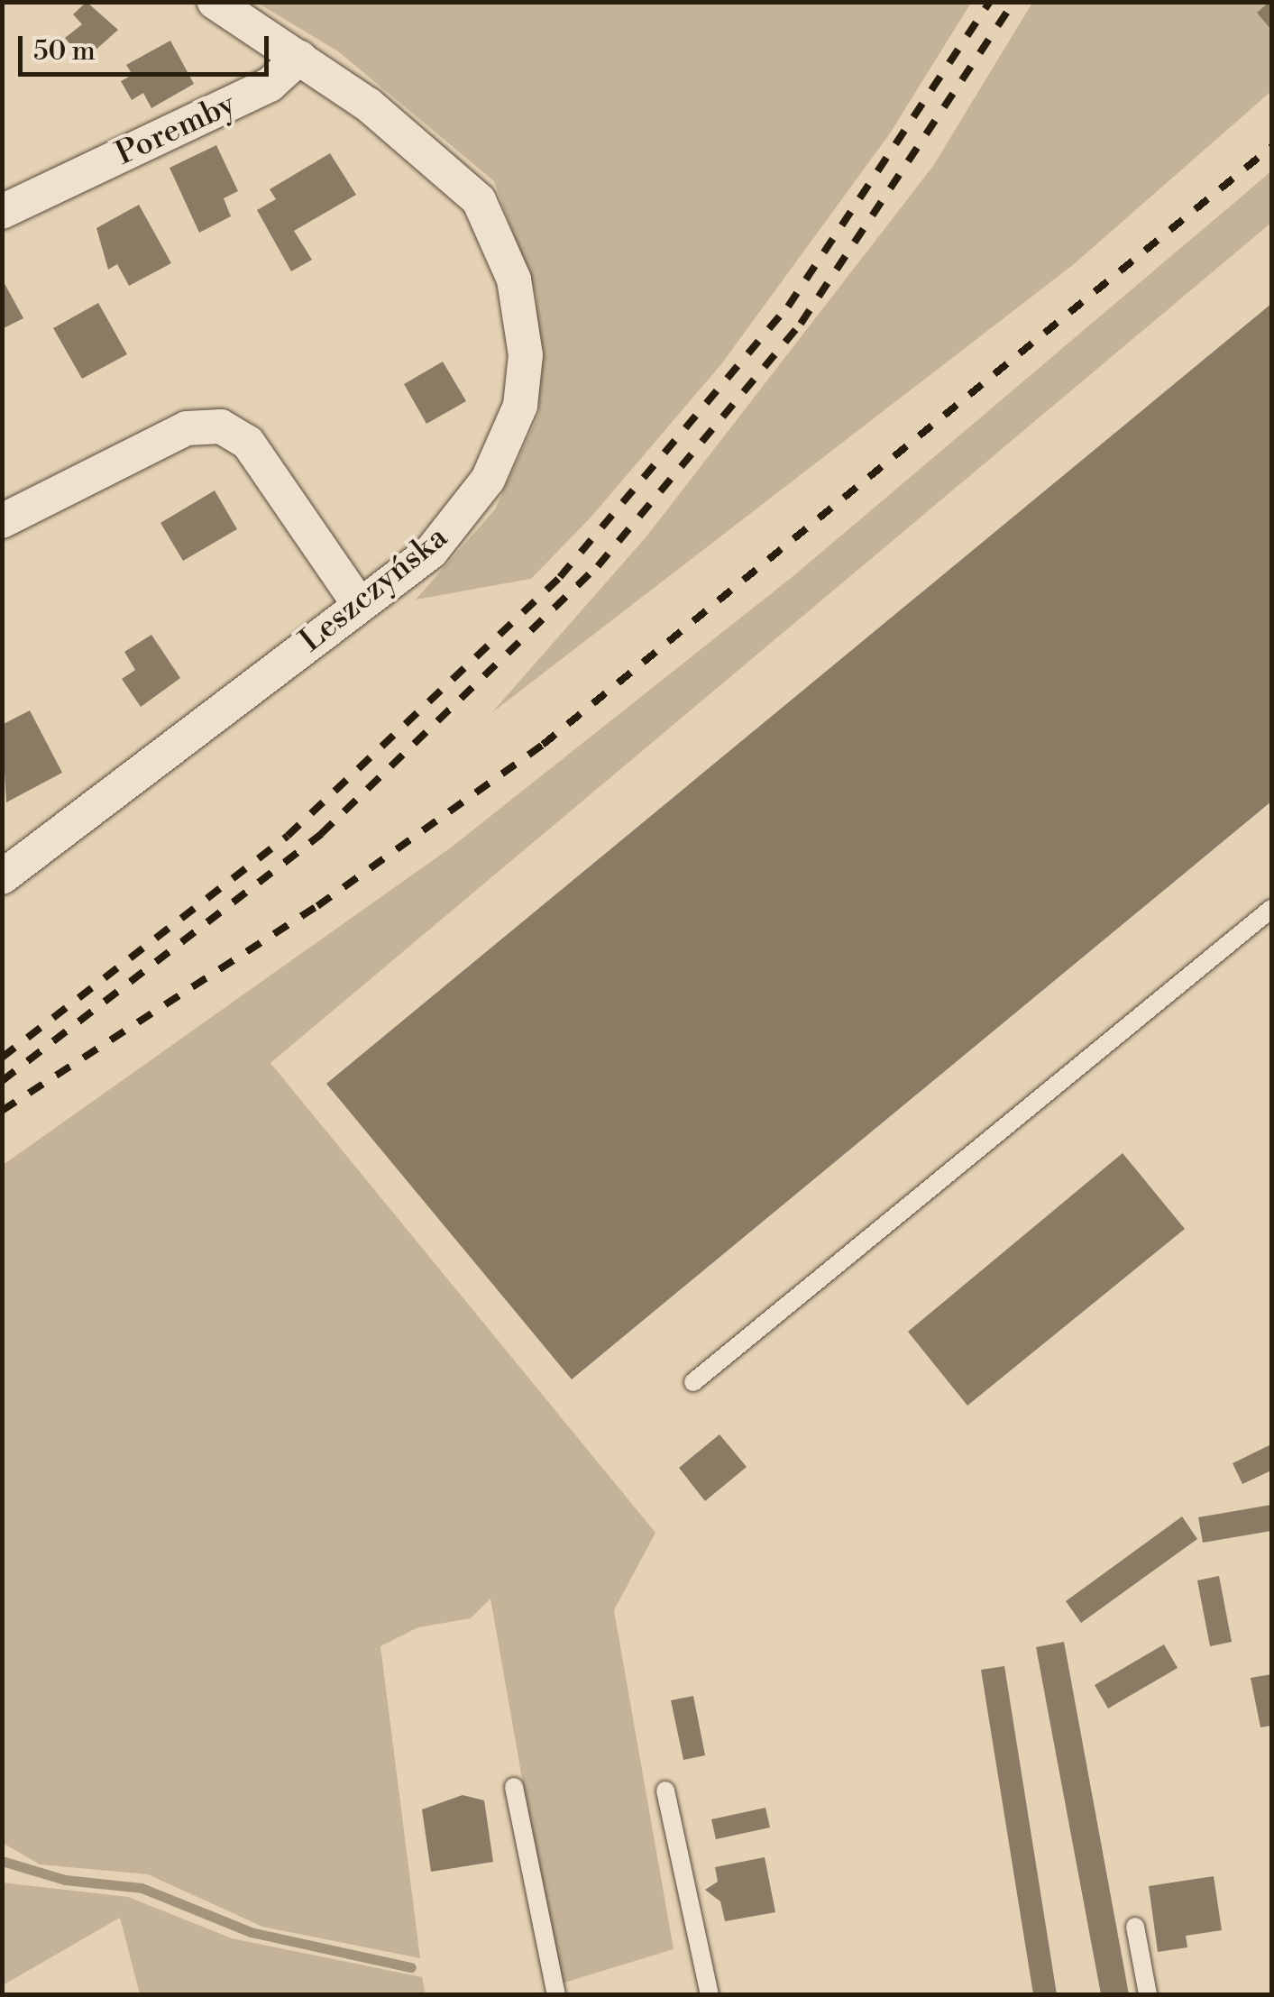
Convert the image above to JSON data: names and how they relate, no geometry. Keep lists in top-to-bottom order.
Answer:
{
  "streets": {
    "street": ["Poremby", "Leszczyńska"]
  },
  "crossings": [
    ["Poremby", "Leszczyńska"]
  ],
  "scale_bar": "50 m"
}
